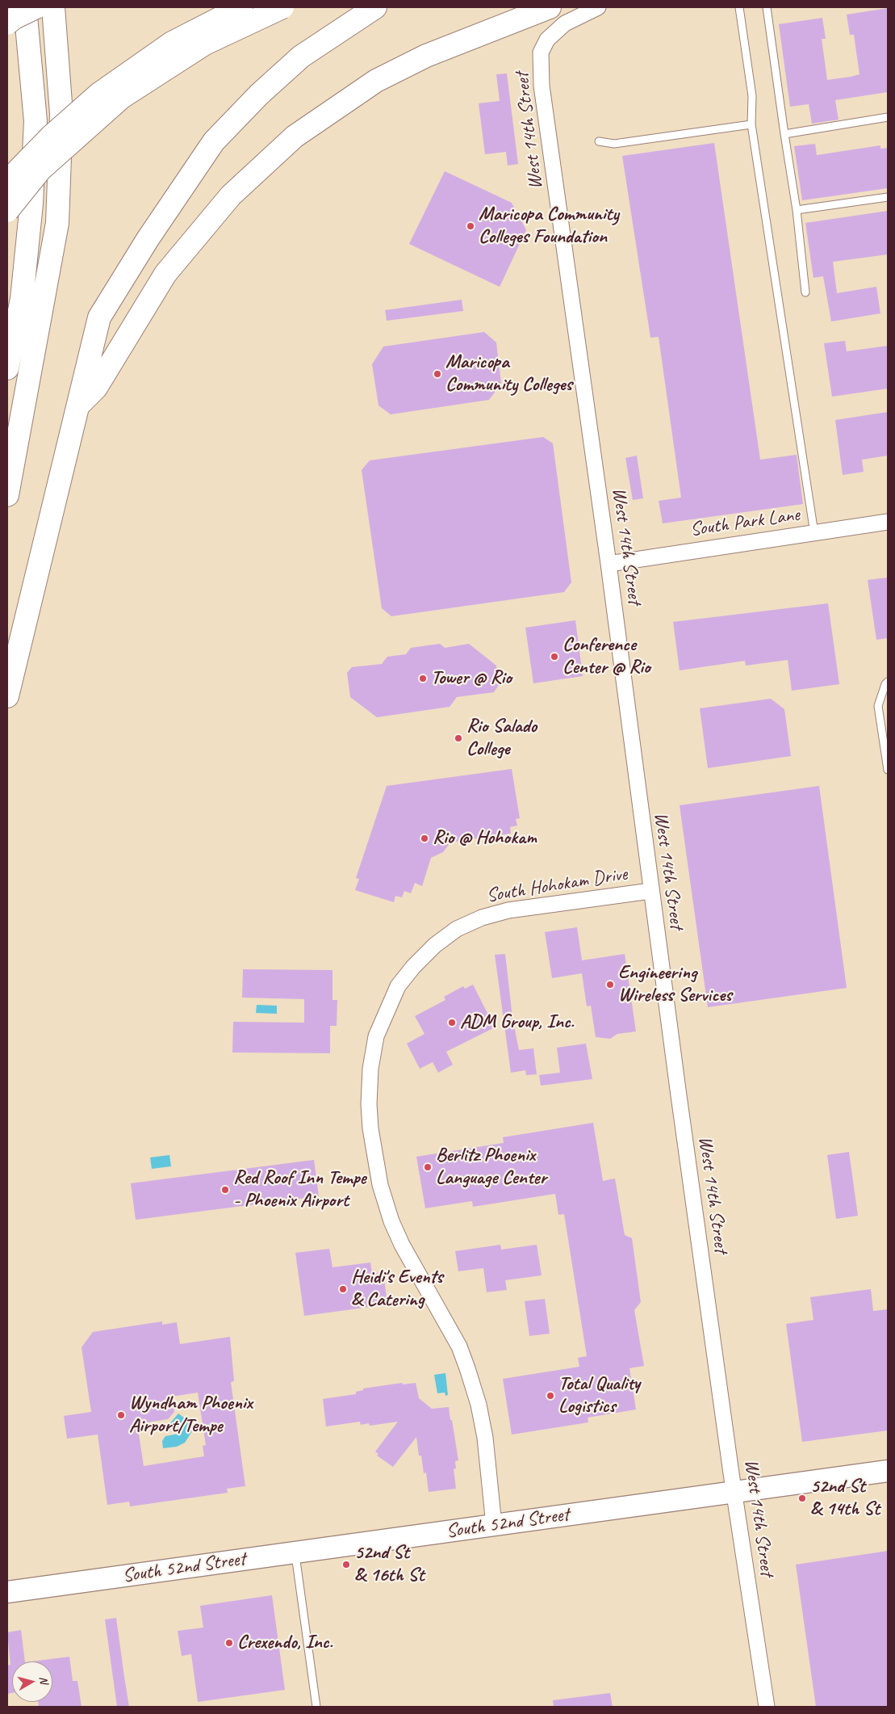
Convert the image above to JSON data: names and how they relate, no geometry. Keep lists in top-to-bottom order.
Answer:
{
  "streets": {
    "main road": ["South 52nd Street"],
    "street": ["West 14th Street", "South Park Lane", "South Hohokam Drive"]
  },
  "crossings": [
    ["West 14th Street", "South Park Lane"],
    ["West 14th Street", "South Hohokam Drive"],
    ["West 14th Street", "South 52nd Street"],
    ["South Hohokam Drive", "South 52nd Street"]
  ],
  "places": [
    "Maricopa Community Colleges Foundation",
    "Maricopa Community Colleges",
    "Conference Center @ Rio",
    "Tower @ Rio",
    "Rio Salado College",
    "Rio @ Hohokam",
    "Engineering Wireless Services",
    "ADM Group, Inc.",
    "Berlitz Phoenix Language Center",
    "Red Roof Inn Tempe - Phoenix Airport",
    "Heidi's Events & Catering",
    "Total Quality Logistics",
    "Wyndham Phoenix Airport/Tempe",
    "52nd St & 14th St",
    "52nd St & 16th St",
    "Crexendo, Inc."
  ],
  "north": "right"
}
